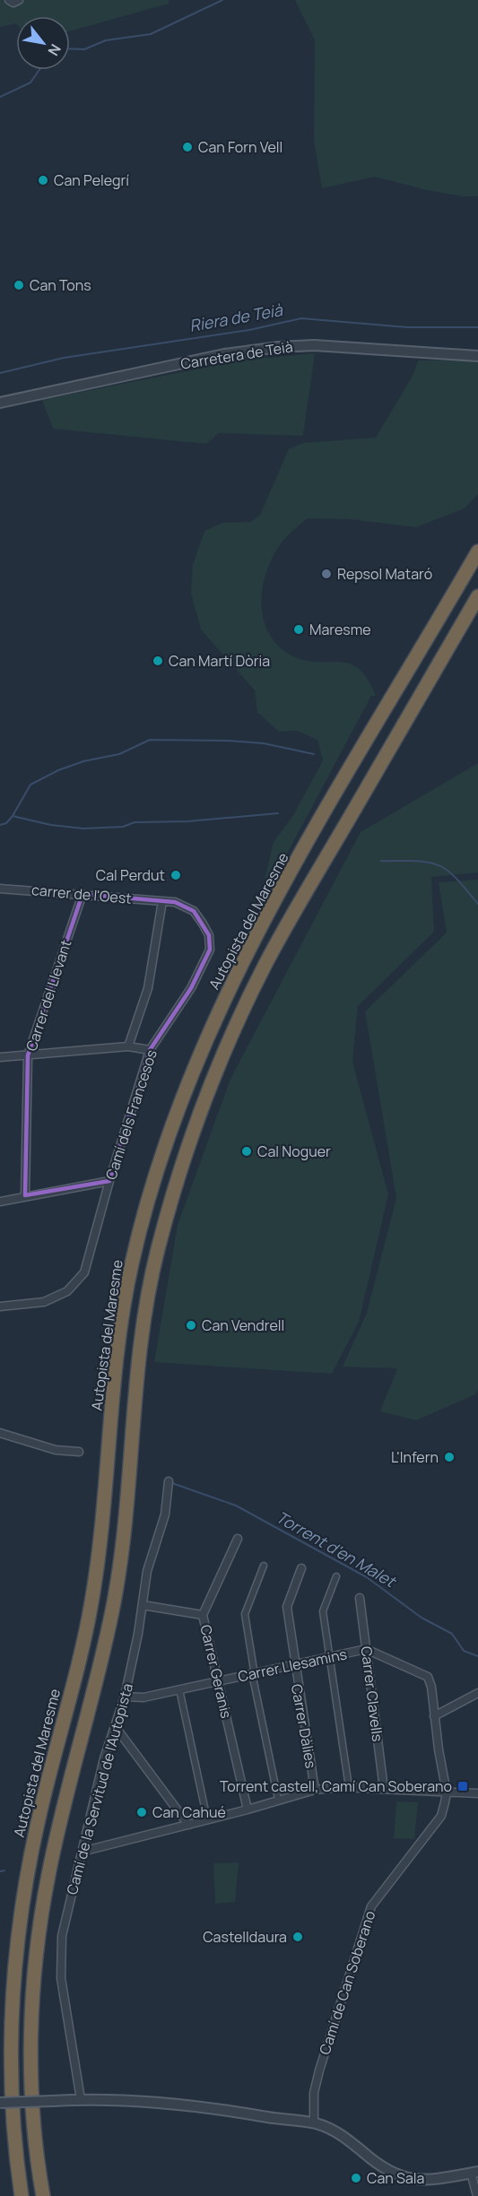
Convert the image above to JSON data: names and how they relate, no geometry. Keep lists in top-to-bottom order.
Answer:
{
  "streets": {
    "highway": ["Autopista del Maresme"],
    "street": [
      "Carretera de Teià",
      "carrer de l'Oest",
      "Carrer del Llevant",
      "Camí dels Francesos",
      "Carrer Llesamins",
      "Carrer Geranis",
      "Carrer Clavells",
      "Carrer Dàlies",
      "Camí de la Servitud de l'Autopista",
      "Camí de Can Soberano"
    ]
  },
  "crossings": [
    ["carrer de l'Oest", "Carrer del Llevant"],
    ["carrer de l'Oest", "Camí dels Francesos"],
    ["Carrer Llesamins", "Carrer Geranis"],
    ["Carrer Llesamins", "Carrer Clavells"],
    ["Carrer Llesamins", "Carrer Dàlies"],
    ["Carrer Llesamins", "Camí de la Servitud de l'Autopista"],
    ["Carrer Llesamins", "Camí de Can Soberano"],
    ["Carrer Clavells", "Camí de Can Soberano"]
  ],
  "water": ["Riera de Teià", "Torrent d'en Malet"],
  "places": {
    "other": [
      "Can Forn Vell",
      "Can Pelegrí",
      "Can Tons",
      "Repsol Mataró",
      "Maresme",
      "Can Martí Dòria",
      "Cal Perdut",
      "Cal Noguer",
      "Can Vendrell",
      "L'Infern",
      "Can Cahué",
      "Castelldaura",
      "Can Sala"
    ],
    "transit": ["Torrent castell, Camí Can Soberano"]
  },
  "north": "bottom right"
}
